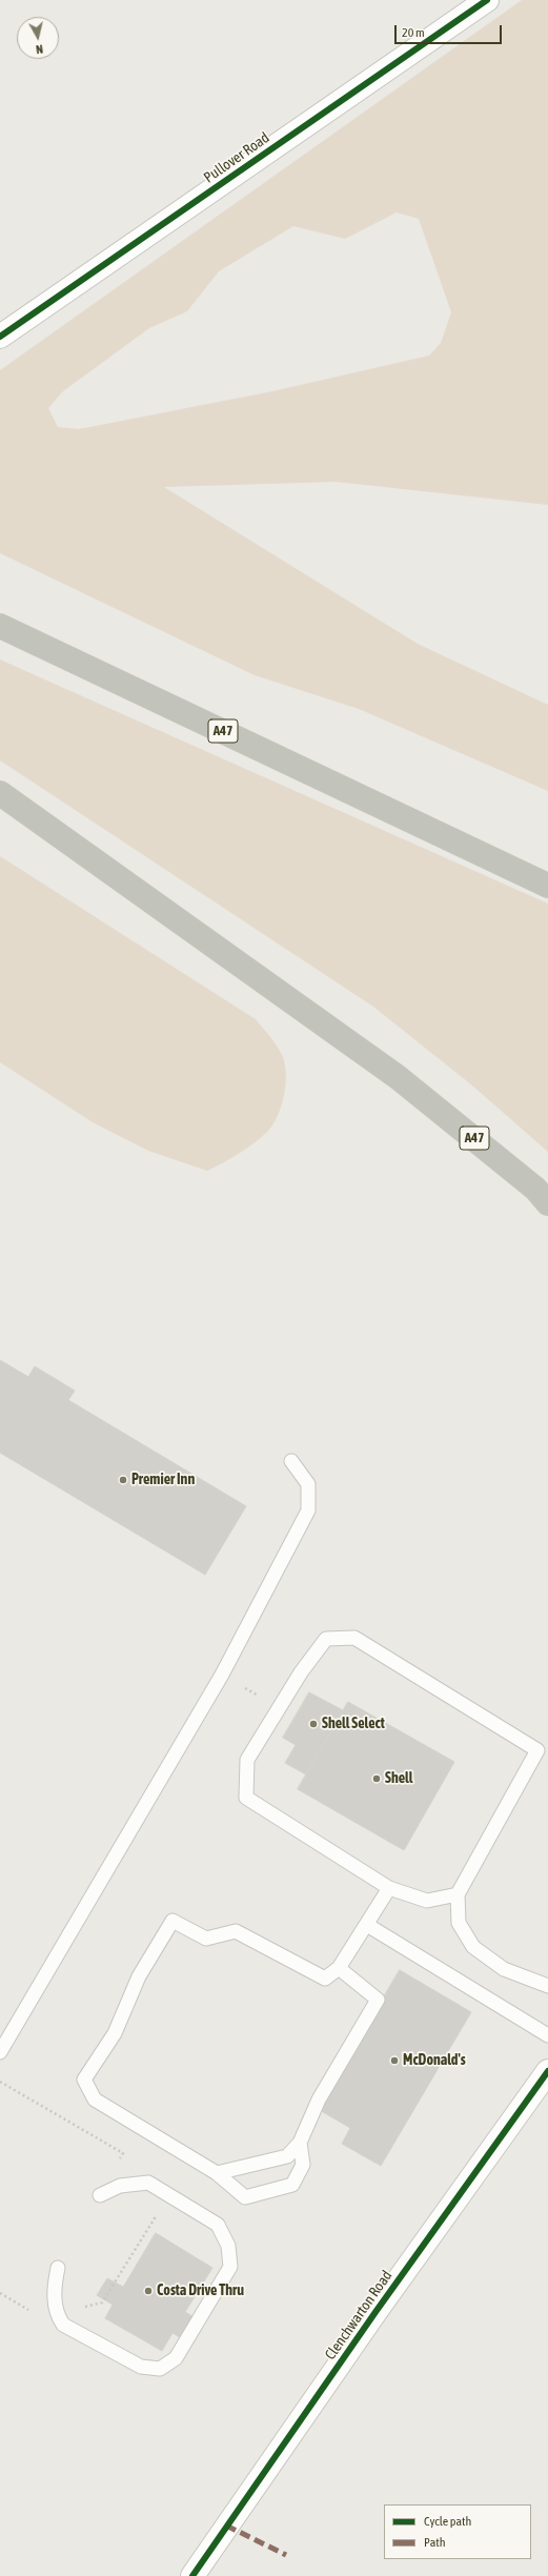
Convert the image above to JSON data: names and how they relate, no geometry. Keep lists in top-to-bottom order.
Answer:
{
  "streets": {
    "highway": ["A47"],
    "street": ["Pullover Road", "Clenchwarton Road"]
  },
  "places": [
    "Premier Inn",
    "Shell Select",
    "Shell",
    "McDonald's",
    "Costa Drive Thru"
  ],
  "legend": ["Cycle path", "Path"],
  "scale_bar": "20 m",
  "north": "bottom"
}
